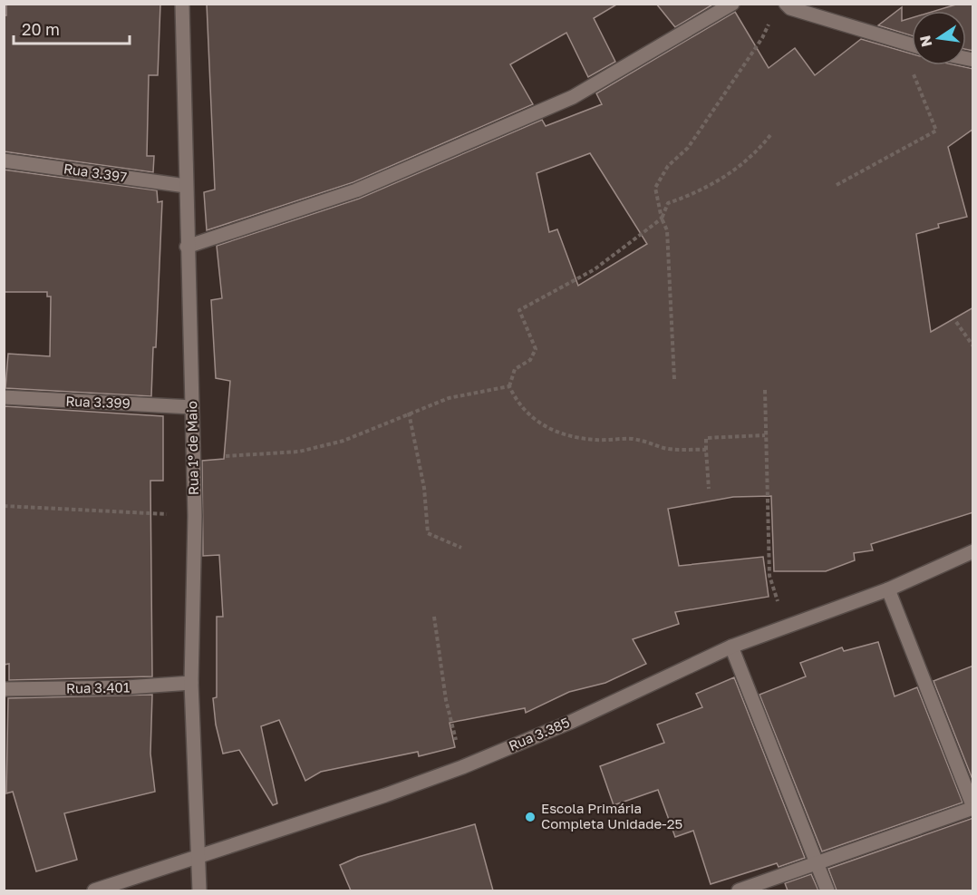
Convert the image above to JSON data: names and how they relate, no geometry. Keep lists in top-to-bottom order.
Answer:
{
  "streets": {
    "street": [
      "Rua 3.397",
      "Rua 3.399",
      "Rua 1º de Maio",
      "Rua 3.401",
      "Rua 3.385"
    ]
  },
  "crossings": [
    ["Rua 3.397", "Rua 1º de Maio"],
    ["Rua 3.399", "Rua 1º de Maio"],
    ["Rua 1º de Maio", "Rua 3.401"],
    ["Rua 1º de Maio", "Rua 3.385"]
  ],
  "places": ["Escola Primária Completa Unidade-25"],
  "scale_bar": "20 m",
  "north": "left"
}
